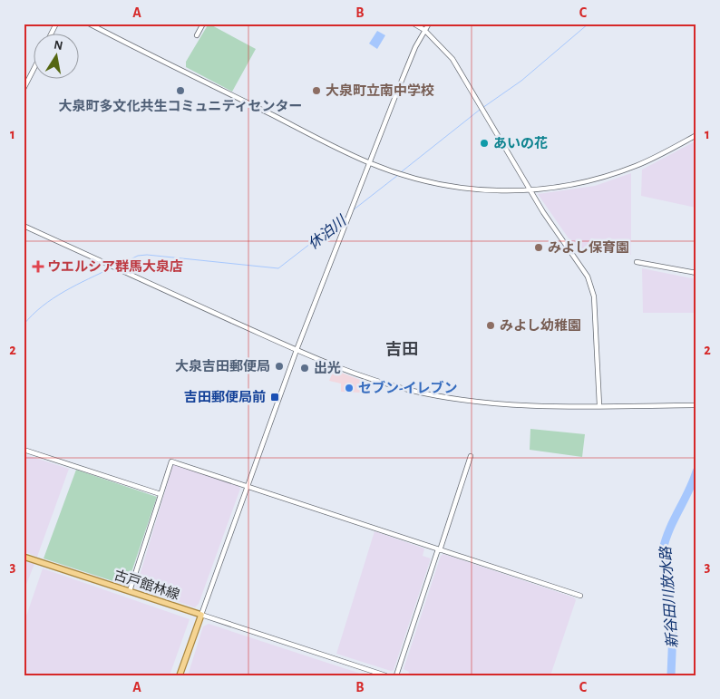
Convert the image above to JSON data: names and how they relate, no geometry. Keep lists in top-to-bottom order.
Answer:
{
  "streets": {
    "main road": ["古戸館林線"]
  },
  "districts": ["吉田"],
  "water": ["休泊川", "新谷田川放水路"],
  "places": {
    "other": [
      "大泉町多文化共生コミュニティセンター",
      "大泉町立南中学校",
      "あいの花",
      "みよし保育園",
      "みよし幼稚園",
      "大泉吉田郵便局",
      "出光",
      "セブン-イレブン"
    ],
    "health": ["ウエルシア群馬大泉店"],
    "transit": ["吉田郵便局前"]
  },
  "north": "top",
  "grid": {
    "columns": ["A", "B", "C"],
    "rows": ["1", "2", "3"]
  }
}
